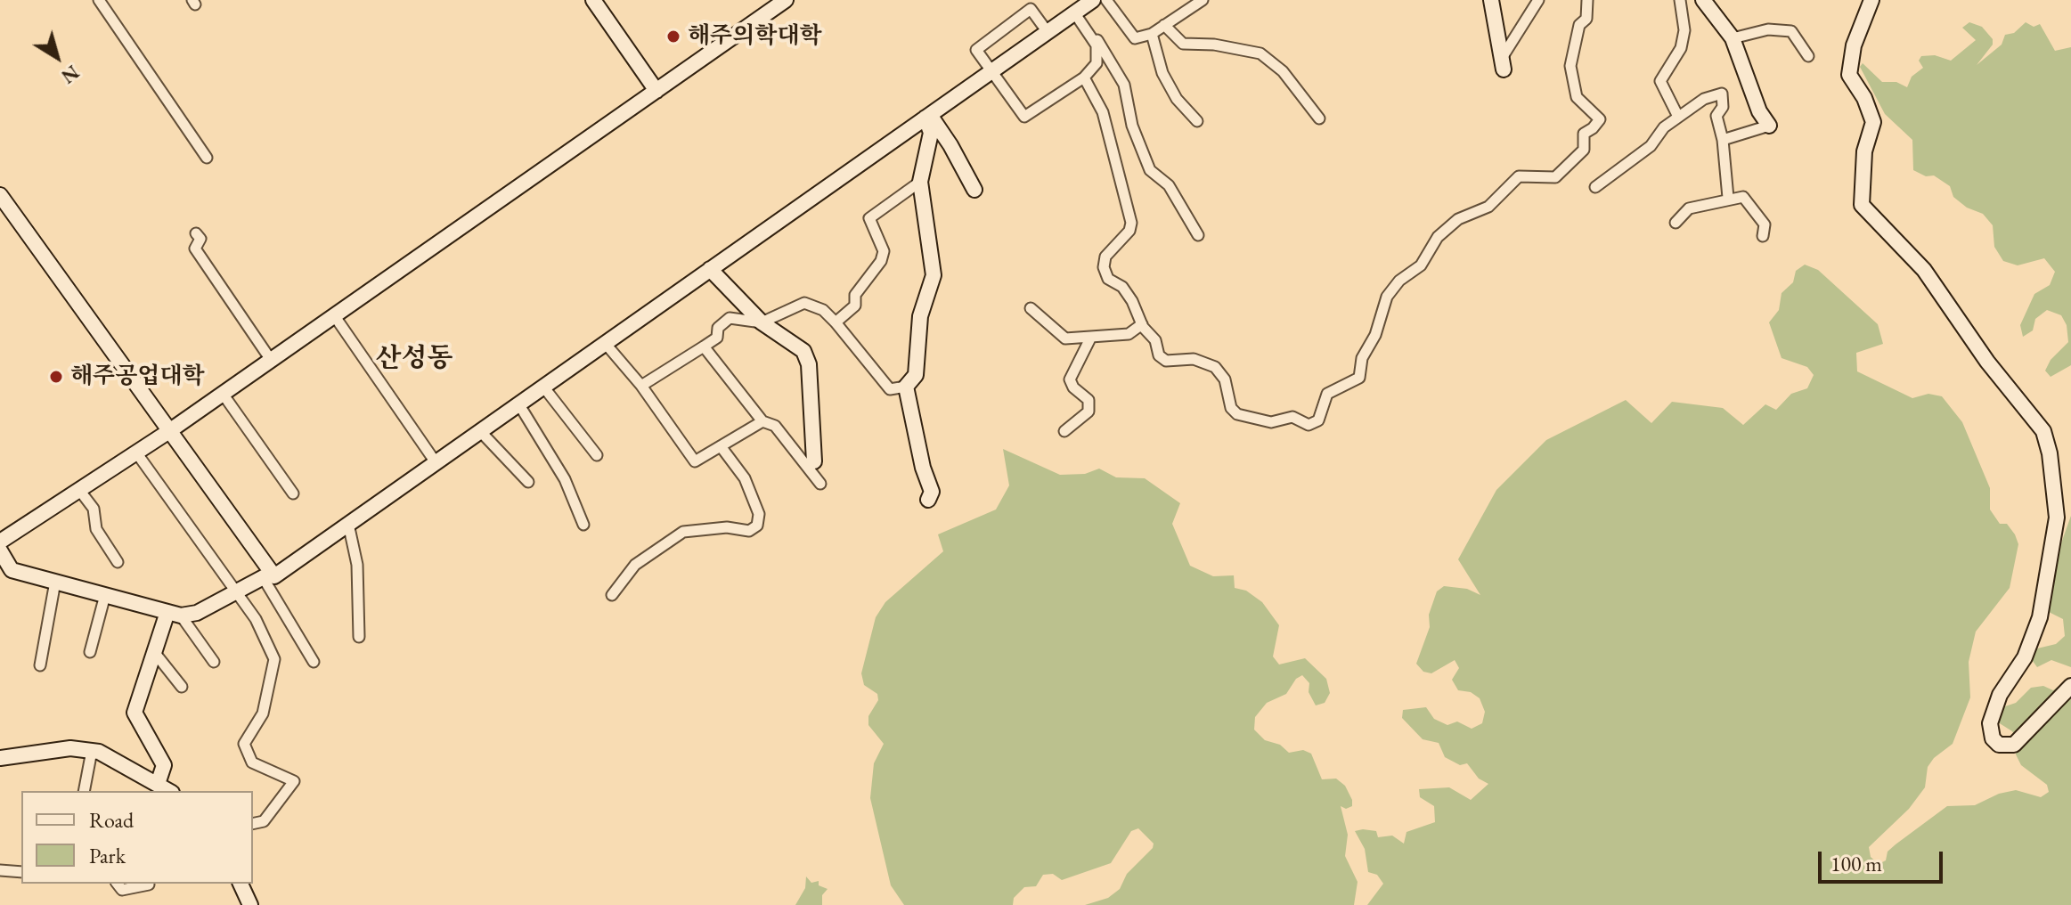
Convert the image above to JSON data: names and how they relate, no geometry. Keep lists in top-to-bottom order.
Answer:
{
  "districts": ["산성동"],
  "places": ["해주의학대학", "해주공업대학"],
  "legend": ["Road", "Park"],
  "scale_bar": "100 m",
  "north": "bottom right"
}
